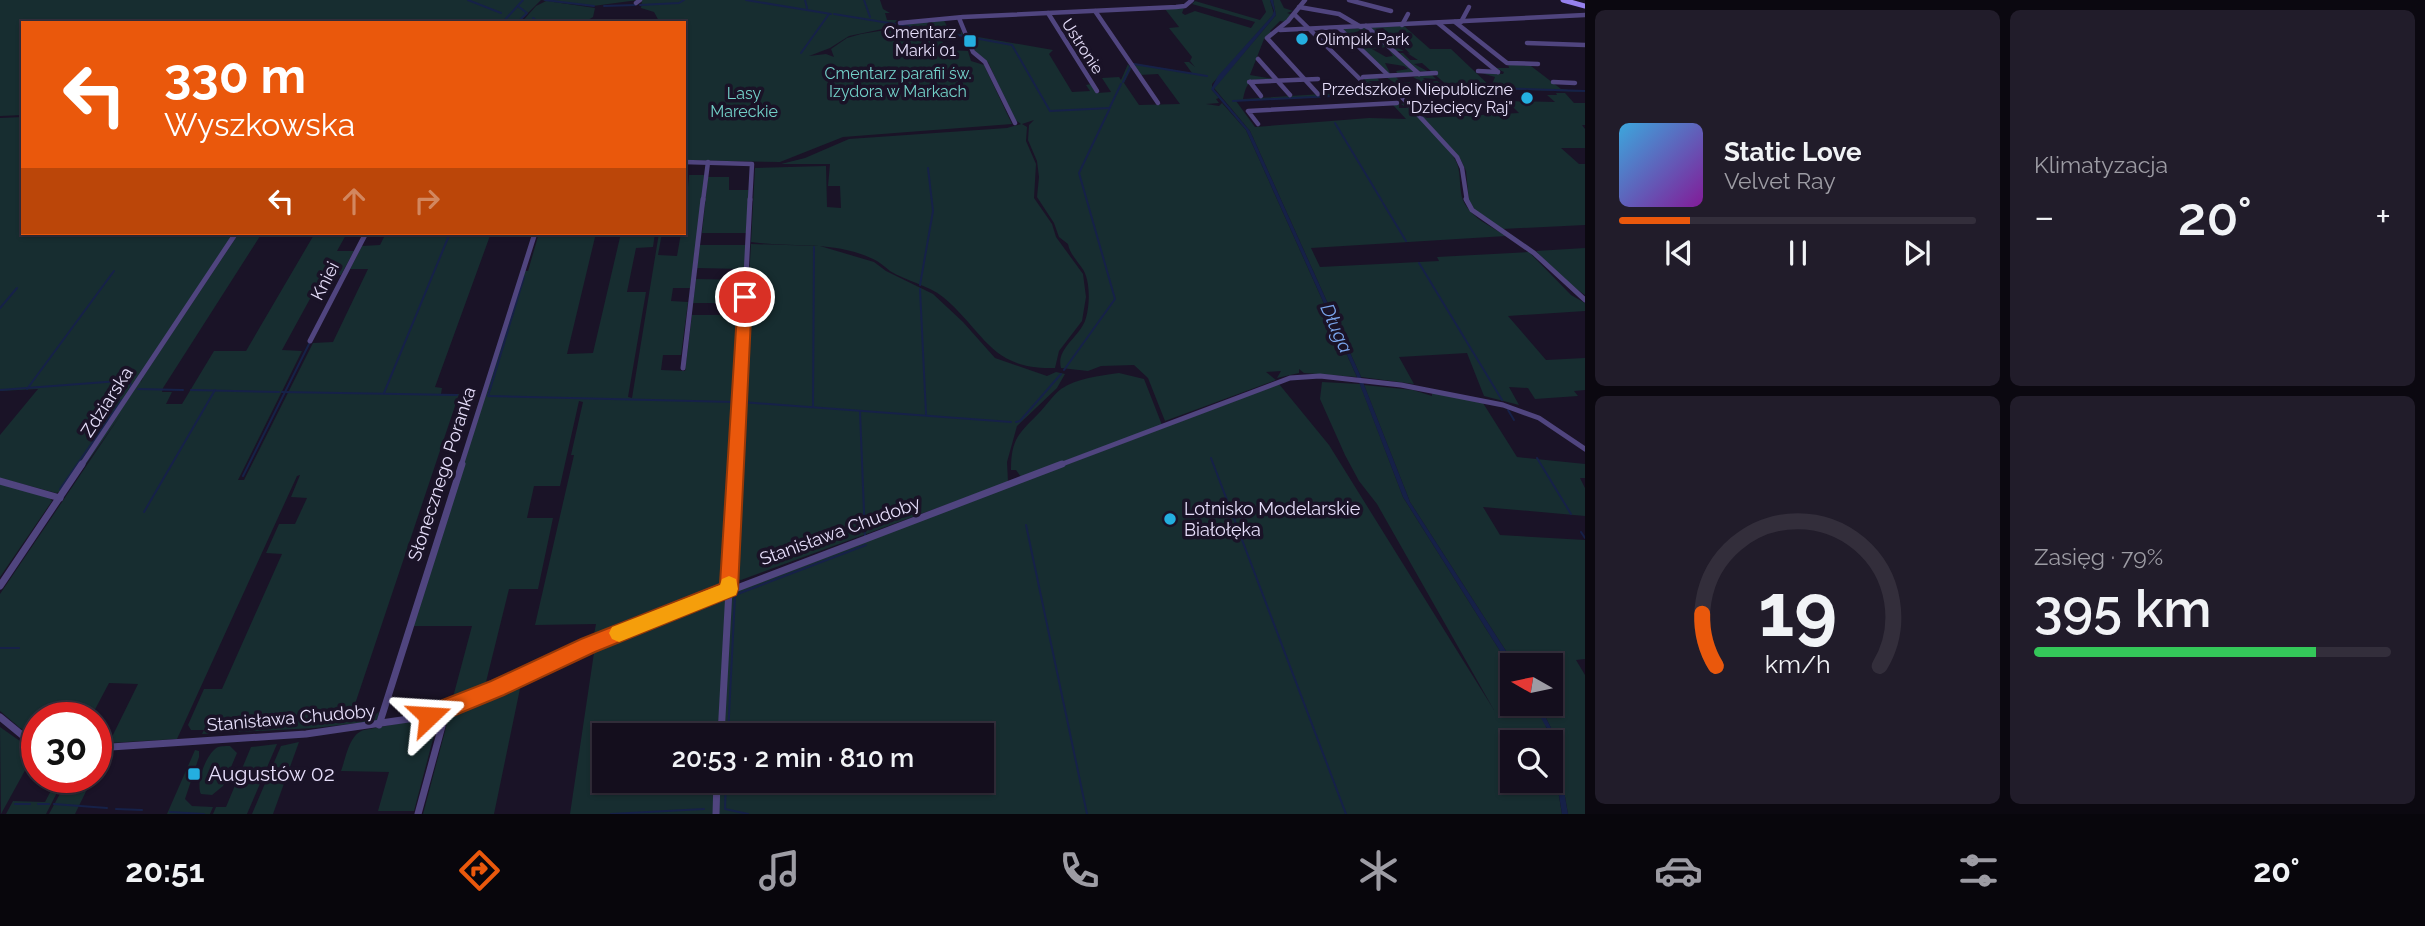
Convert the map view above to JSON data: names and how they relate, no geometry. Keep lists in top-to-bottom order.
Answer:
{
  "streets": {
    "street": [
      "Ustronie",
      "Kniei",
      "Zdziarska",
      "Słonecznego Poranka",
      "Stanisława Chudoby"
    ]
  },
  "crossings": [
    ["Słonecznego Poranka", "Stanisława Chudoby"]
  ],
  "water": ["Długa"],
  "parks": ["Cmentarz parafii św. Izydora w Markach", "Lasy Mareckie"],
  "places": {
    "other": ["Olimpik Park", "Przedszkole Niepubliczne \"Dziecięcy Raj\"", "Lotnisko Modelarskie Białołęka"],
    "transit": ["Cmentarz Marki 01", "Augustów 02"]
  },
  "north": "left",
  "page": {
    "tile": [
      "Klimatyzacja",
      ["Zasięg · 79%", "395 km"]
    ],
    "turn": ["330 m", "Wyszkowska"],
    "song": ["Static Love", "Velvet Ray"],
    "heat": ["−", "20°", "+"],
    "limit": "30",
    "trip": "20:53 · 2 min · 810 m",
    "tabs": ["20:51", "20°"],
    "gauge": ["19", "km/h"]
  }
}
